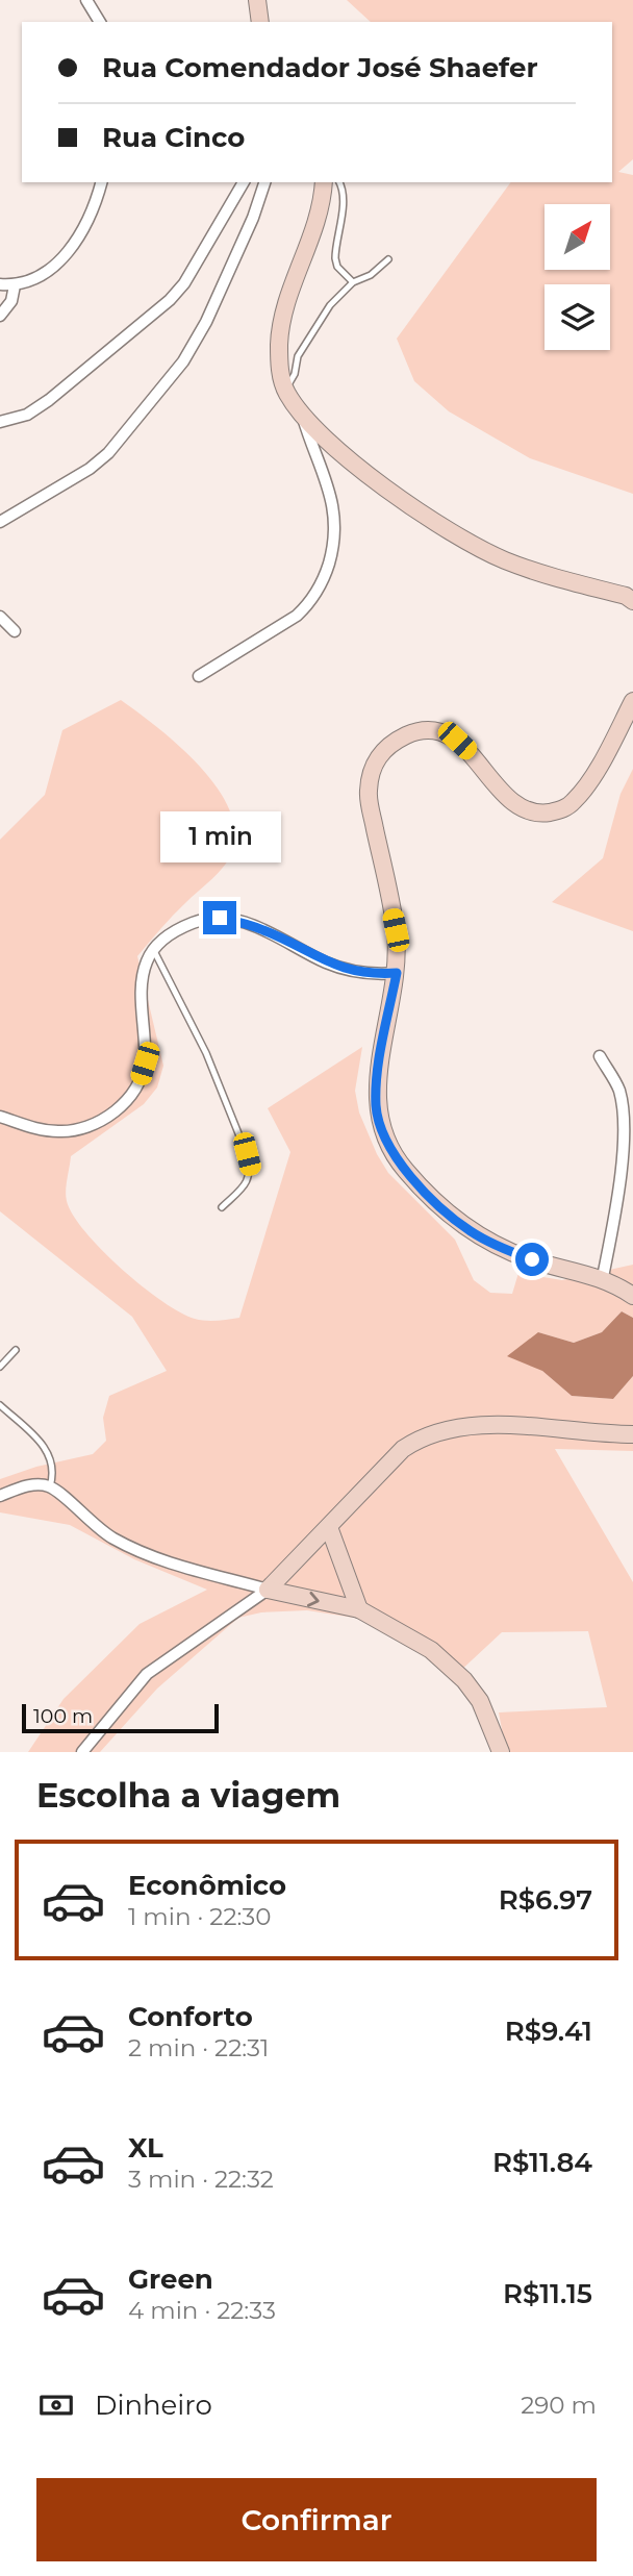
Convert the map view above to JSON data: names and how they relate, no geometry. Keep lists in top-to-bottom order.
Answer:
{
  "scale_bar": "100 m",
  "north": "top right",
  "page": {
    "banner": ["Rua Comendador José Shaefer", "Rua Cinco"],
    "bubble": "1 min",
    "scale": "100 m",
    "heading": "Escolha a viagem",
    "list": [
      {
        "name": "Econômico",
        "note": "1 min · 22:30",
        "value": "R$6.97"
      },
      {
        "name": "Conforto",
        "note": "2 min · 22:31",
        "value": "R$9.41"
      },
      {
        "name": "XL",
        "note": "3 min · 22:32",
        "value": "R$11.84"
      },
      {
        "name": "Green",
        "note": "4 min · 22:33",
        "value": "R$11.15"
      }
    ],
    "pay": ["Dinheiro", "290 m"],
    "buttons": "Confirmar"
  }
}
